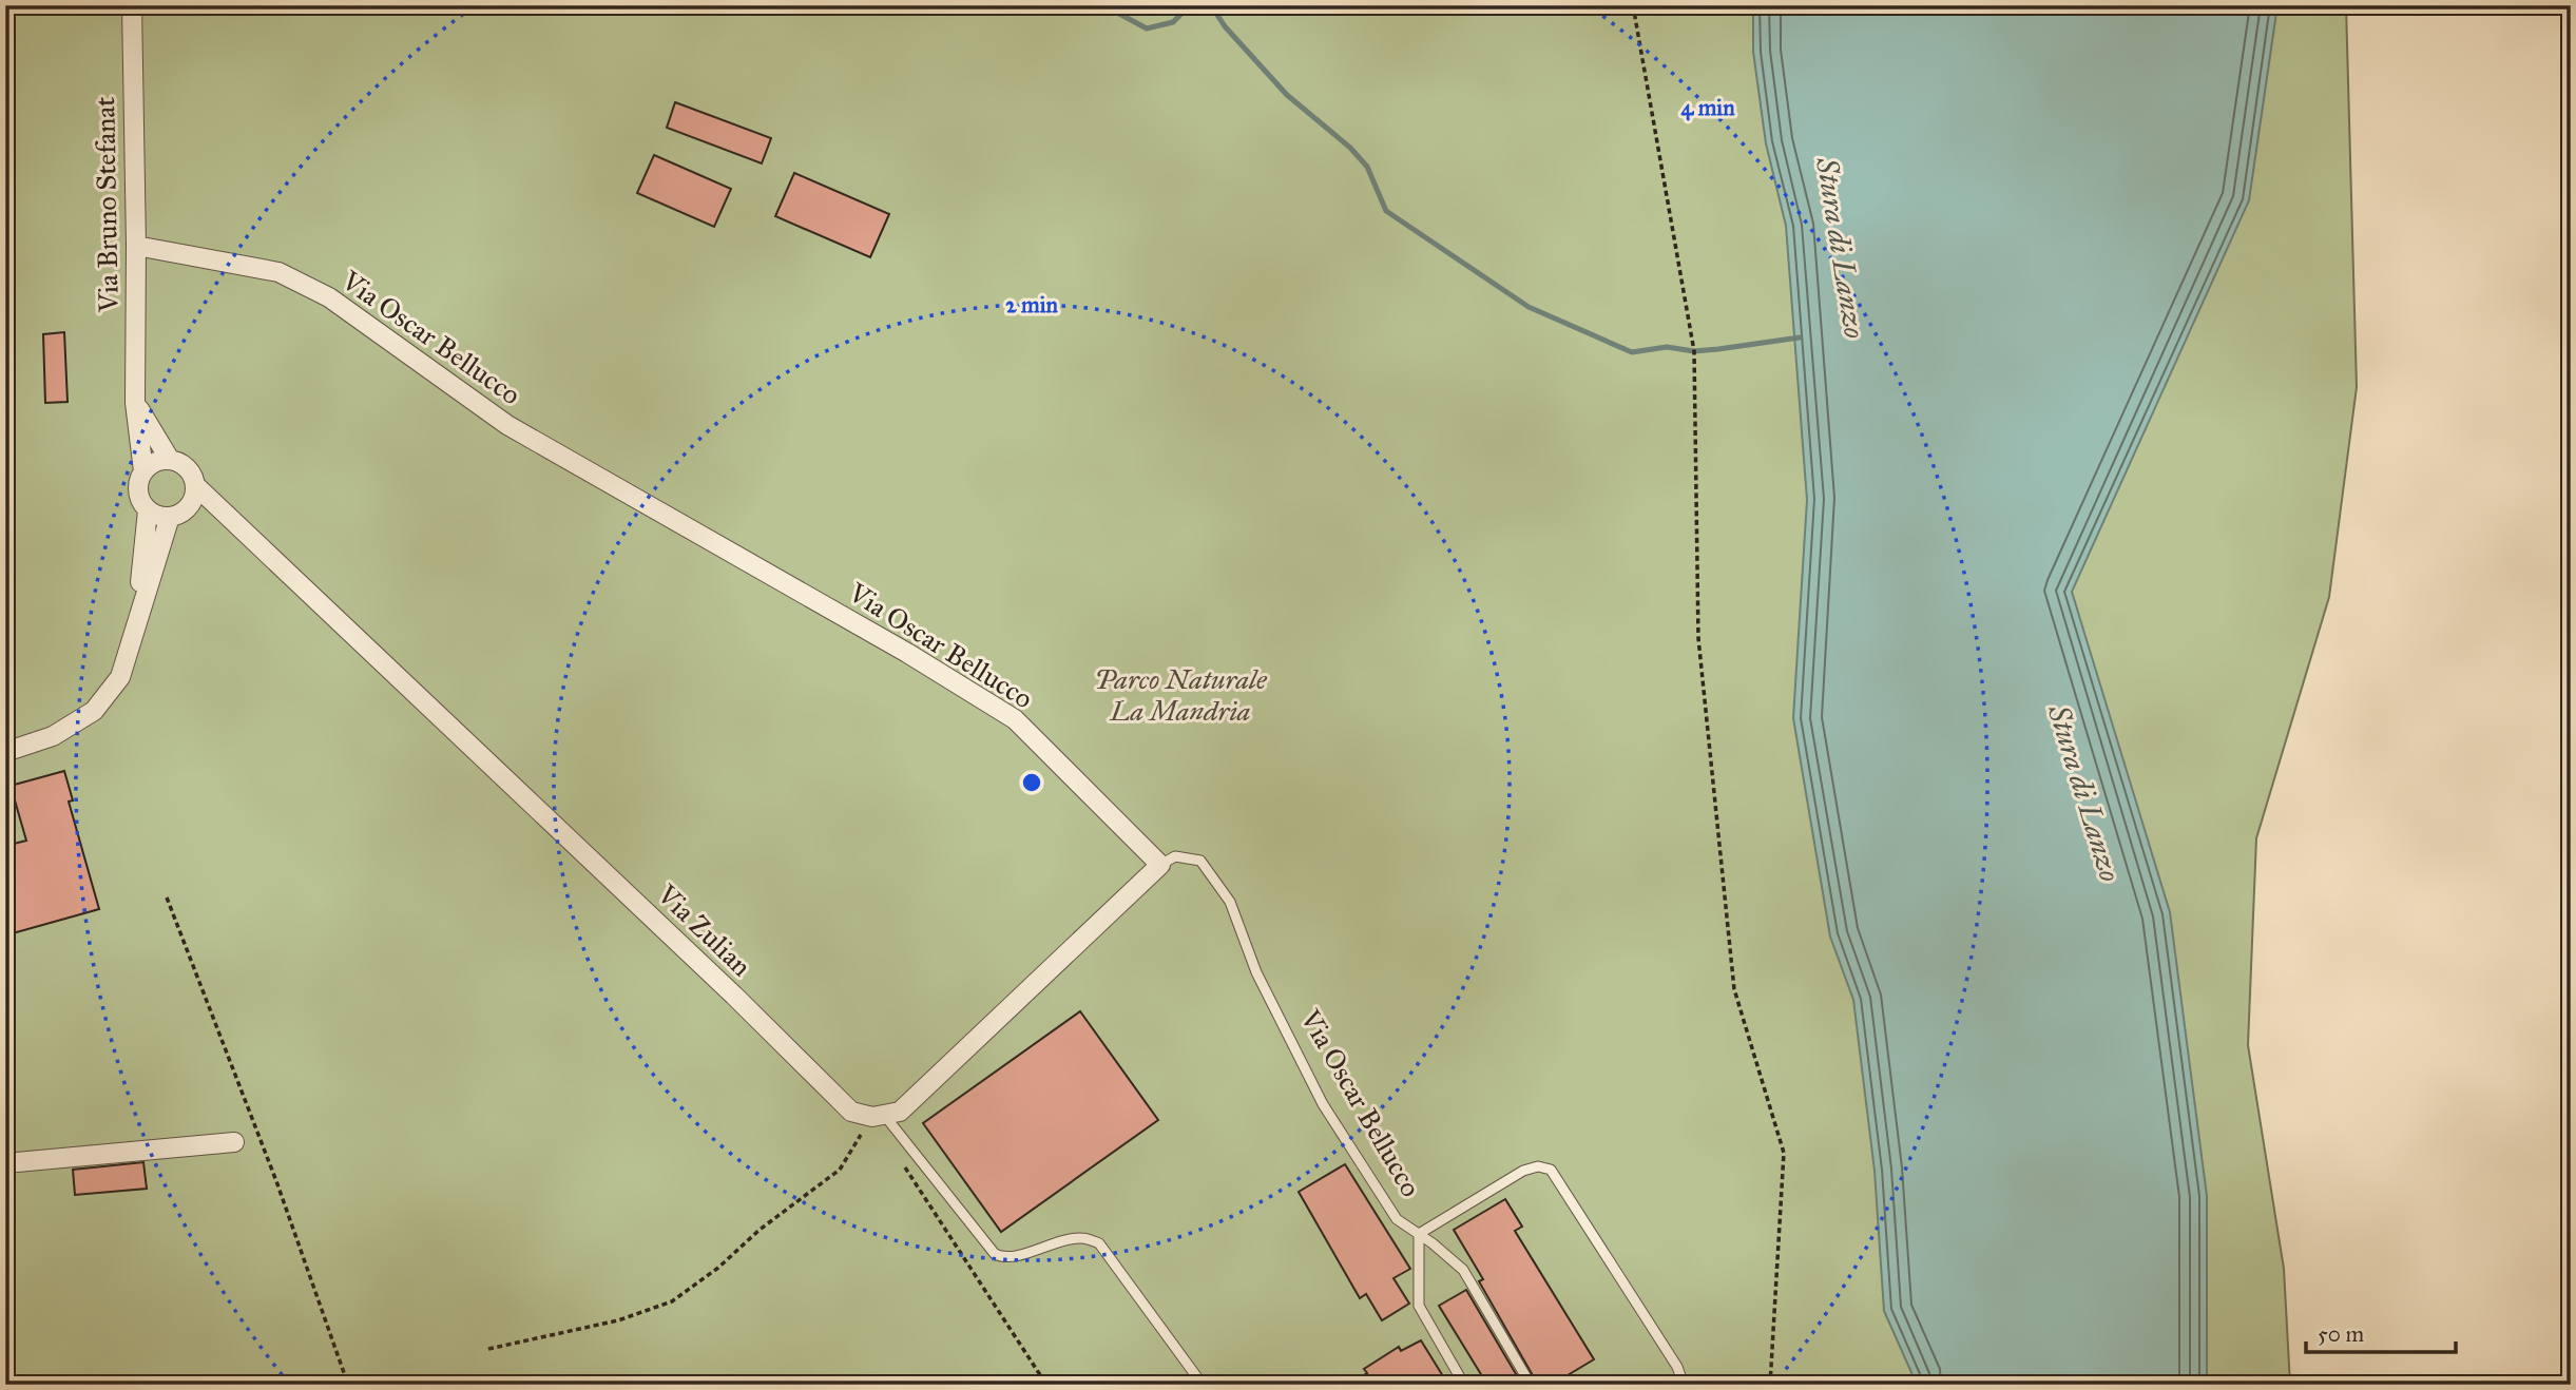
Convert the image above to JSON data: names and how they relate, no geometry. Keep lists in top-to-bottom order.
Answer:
{
  "streets": {
    "street": ["Via Bruno Stefanat", "Via Oscar Bellucco", "Via Zulian"]
  },
  "crossings": [
    ["Via Bruno Stefanat", "Via Oscar Bellucco"],
    ["Via Bruno Stefanat", "Via Zulian"]
  ],
  "water": ["Stura di Lanzo"],
  "parks": ["Parco Naturale La Mandria"],
  "scale_bar": "50 m",
  "rings": ["4 min", "2 min"]
}
